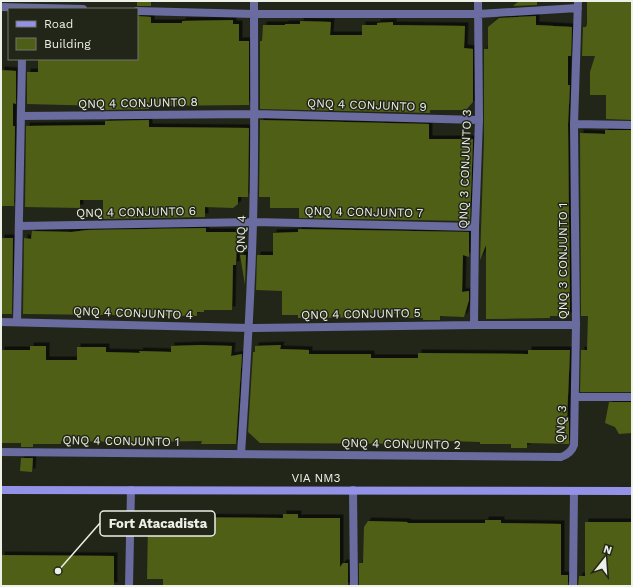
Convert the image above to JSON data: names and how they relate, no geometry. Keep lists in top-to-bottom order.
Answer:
{
  "streets": {
    "main road": ["VIA NM3"],
    "street": [
      "QNQ 4 CONJUNTO 8",
      "QNQ 4 CONJUNTO 9",
      "QNQ 3 CONJUNTO 3",
      "QNQ 4 CONJUNTO 6",
      "QNQ 4 CONJUNTO 7",
      "QNQ 4",
      "QNQ 3 CONJUNTO 1",
      "QNQ 4 CONJUNTO 4",
      "QNQ 4 CONJUNTO 5",
      "QNQ 3",
      "QNQ 4 CONJUNTO 1",
      "QNQ 4 CONJUNTO 2"
    ]
  },
  "crossings": [
    ["QNQ 4 CONJUNTO 8", "QNQ 4 CONJUNTO 9"],
    ["QNQ 4 CONJUNTO 8", "QNQ 4"],
    ["QNQ 4 CONJUNTO 9", "QNQ 3 CONJUNTO 3"],
    ["QNQ 4 CONJUNTO 9", "QNQ 4"],
    ["QNQ 3 CONJUNTO 3", "QNQ 4 CONJUNTO 7"],
    ["QNQ 3 CONJUNTO 3", "QNQ 4 CONJUNTO 5"],
    ["QNQ 4 CONJUNTO 6", "QNQ 4 CONJUNTO 7"],
    ["QNQ 4 CONJUNTO 6", "QNQ 4"],
    ["QNQ 4 CONJUNTO 7", "QNQ 4"],
    ["QNQ 4", "QNQ 4 CONJUNTO 4"],
    ["QNQ 4", "QNQ 4 CONJUNTO 5"],
    ["QNQ 4", "QNQ 4 CONJUNTO 1"],
    ["QNQ 4", "QNQ 4 CONJUNTO 2"],
    ["QNQ 3 CONJUNTO 1", "QNQ 3"],
    ["QNQ 4 CONJUNTO 4", "QNQ 4 CONJUNTO 5"],
    ["QNQ 3", "QNQ 4 CONJUNTO 2"],
    ["QNQ 4 CONJUNTO 1", "QNQ 4 CONJUNTO 2"]
  ],
  "places": ["Fort Atacadista"],
  "legend": ["Road", "Building"],
  "north": "top"
}
